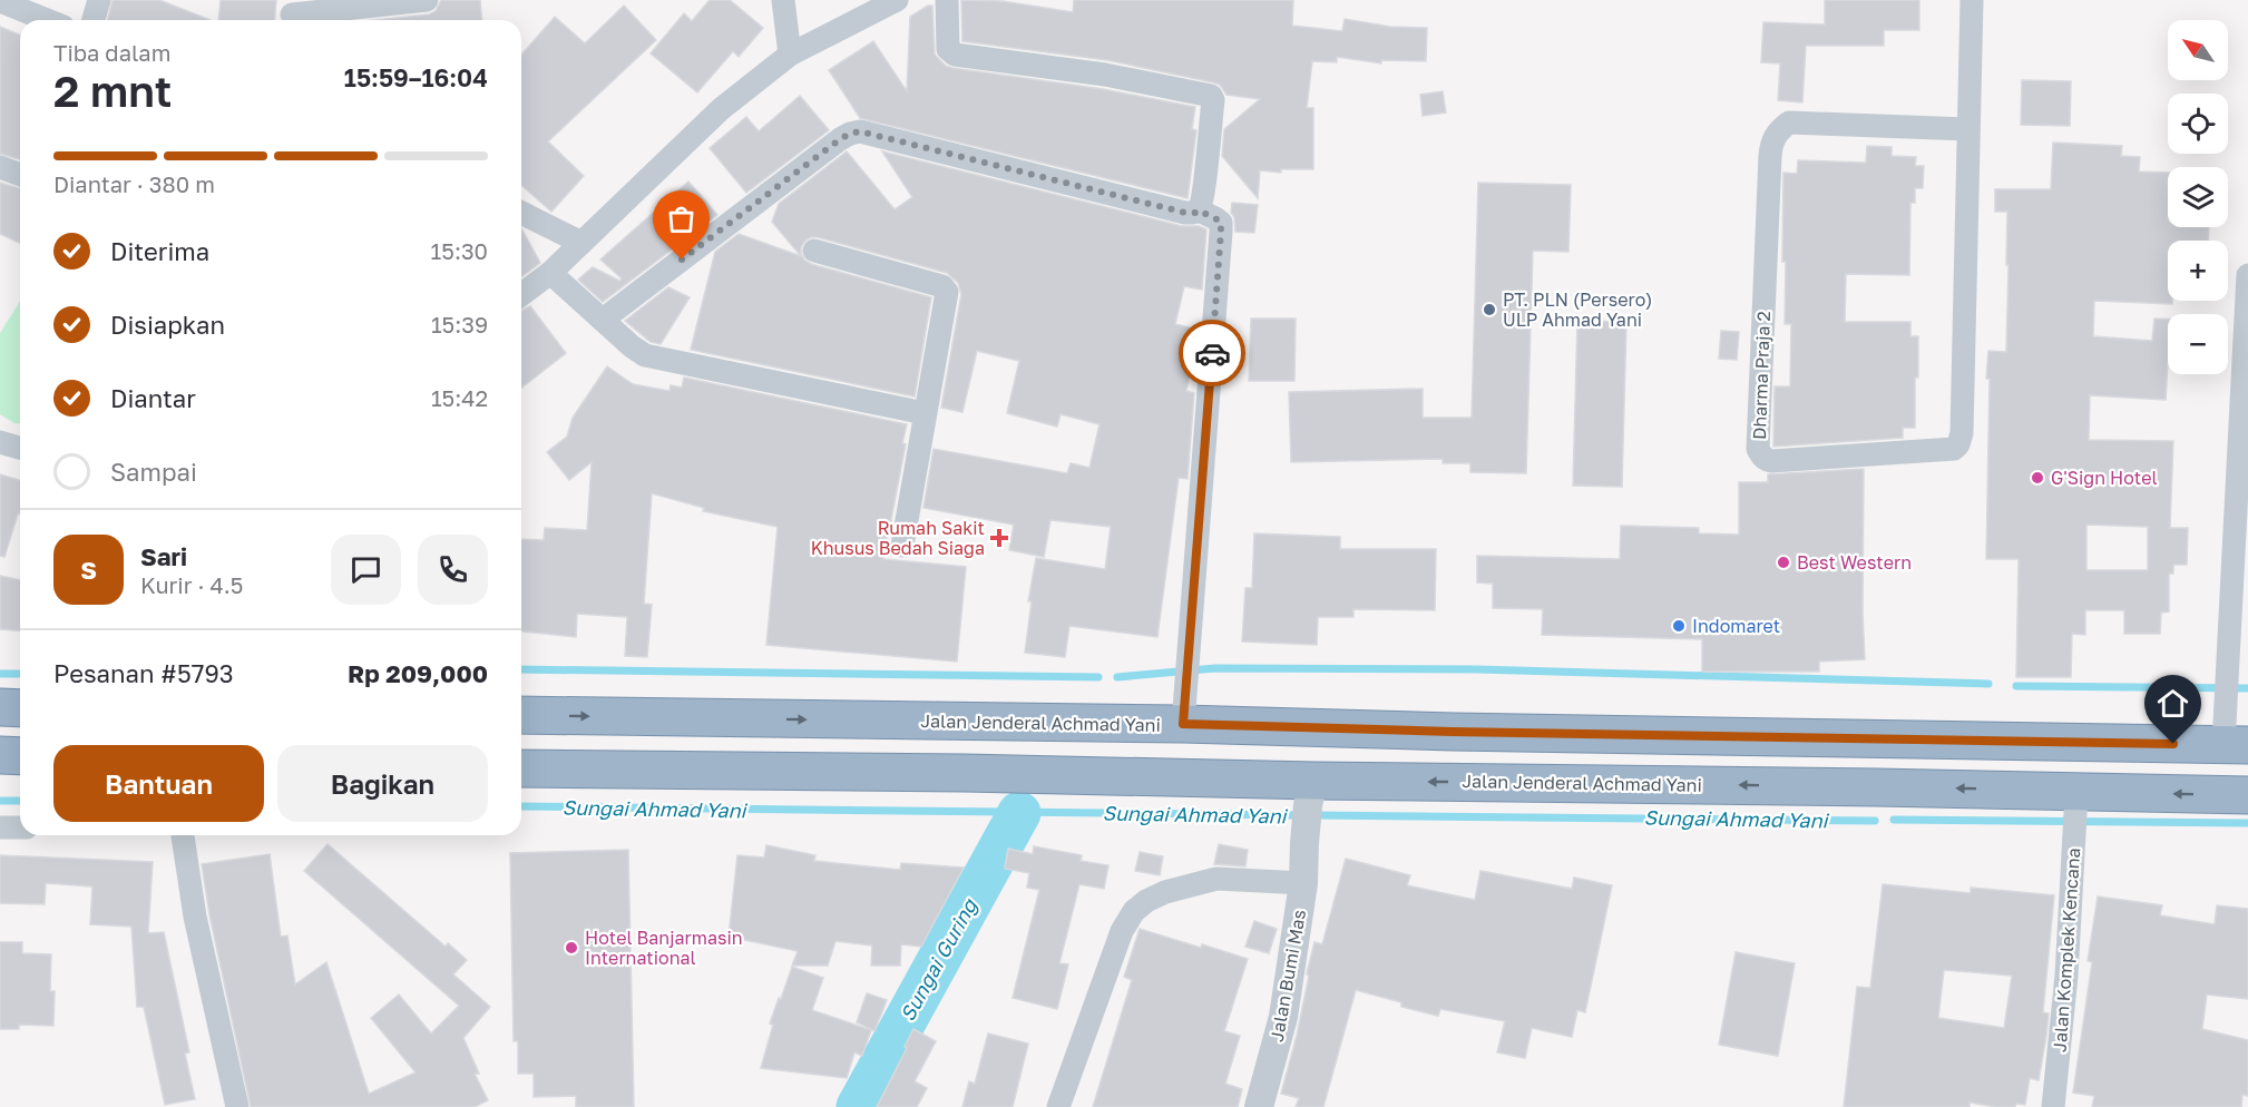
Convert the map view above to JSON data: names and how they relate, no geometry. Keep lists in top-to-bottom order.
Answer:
{
  "streets": {
    "highway": ["Jalan Jenderal Achmad Yani"],
    "street": ["Dharma Praja 2", "Jalan Komplek Kencana", "Jalan Bumi Mas"]
  },
  "crossings": [
    ["Jalan Jenderal Achmad Yani", "Jalan Komplek Kencana"],
    ["Jalan Jenderal Achmad Yani", "Jalan Bumi Mas"]
  ],
  "water": ["Sungai Ahmad Yani", "Sungai Guring"],
  "places": {
    "other": [
      "PT. PLN (Persero) ULP Ahmad Yani",
      "G'Sign Hotel",
      "Best Western",
      "Indomaret",
      "Hotel Banjarmasin International"
    ],
    "health": ["Rumah Sakit Khusus Bedah Siaga"]
  },
  "north": "top left",
  "page": {
    "map_buttons": ["+", "−"],
    "heading": ["2 mnt", "Tiba dalam", "15:59–16:04"],
    "panel": [
      "Sari",
      "Kurir · 4.5",
      "Pesanan #5793",
      "Rp 209,000"
    ],
    "bar": "Diantar · 380 m",
    "list": [
      ["Diterima", "15:30"],
      ["Disiapkan", "15:39"],
      ["Diantar", "15:42"],
      "Sampai"
    ],
    "round": "S",
    "buttons": ["Bantuan", "Bagikan"]
  }
}
